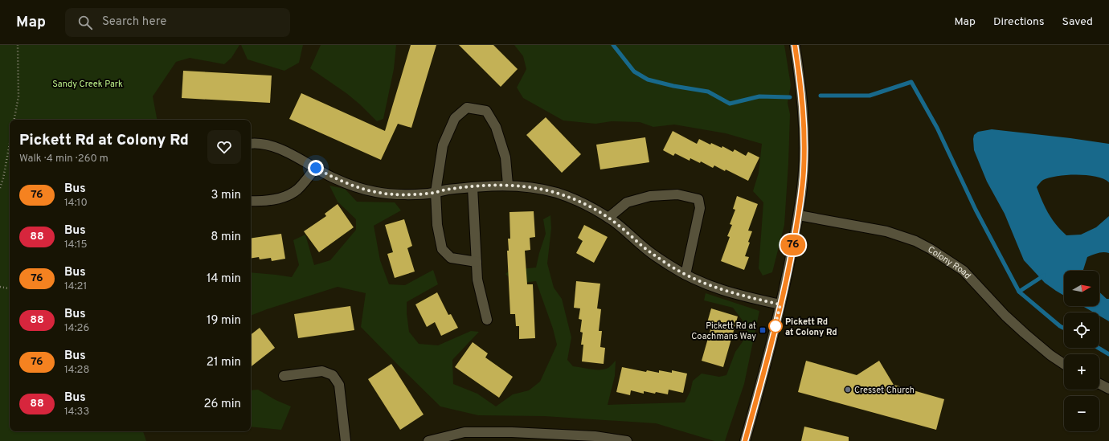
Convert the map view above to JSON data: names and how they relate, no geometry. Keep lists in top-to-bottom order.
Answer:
{
  "streets": {
    "street": ["Colony Road"]
  },
  "parks": ["Sandy Creek Park"],
  "places": {
    "other": ["Pickett Rd at Colony Rd", "Cresset Church"],
    "transit": ["Pickett Rd at Coachmans Way"]
  },
  "lines": ["bus line 76"],
  "north": "right",
  "page": {
    "header": "Map",
    "search": "Search here",
    "nav": ["Map", "Directions", "Saved"],
    "on_map": "76",
    "heading": ["Pickett Rd at Colony Rd", "Walk · 4 min · 260 m"],
    "list": [
      {
        "mark": "76",
        "name": "Bus",
        "note": "14:10",
        "value": "3 min"
      },
      {
        "mark": "88",
        "name": "Bus",
        "note": "14:15",
        "value": "8 min"
      },
      {
        "mark": "76",
        "name": "Bus",
        "note": "14:21",
        "value": "14 min"
      },
      {
        "mark": "88",
        "name": "Bus",
        "note": "14:26",
        "value": "19 min"
      },
      {
        "mark": "76",
        "name": "Bus",
        "note": "14:28",
        "value": "21 min"
      },
      {
        "mark": "88",
        "name": "Bus",
        "note": "14:33",
        "value": "26 min"
      }
    ],
    "map_buttons": ["+", "−"]
  }
}
